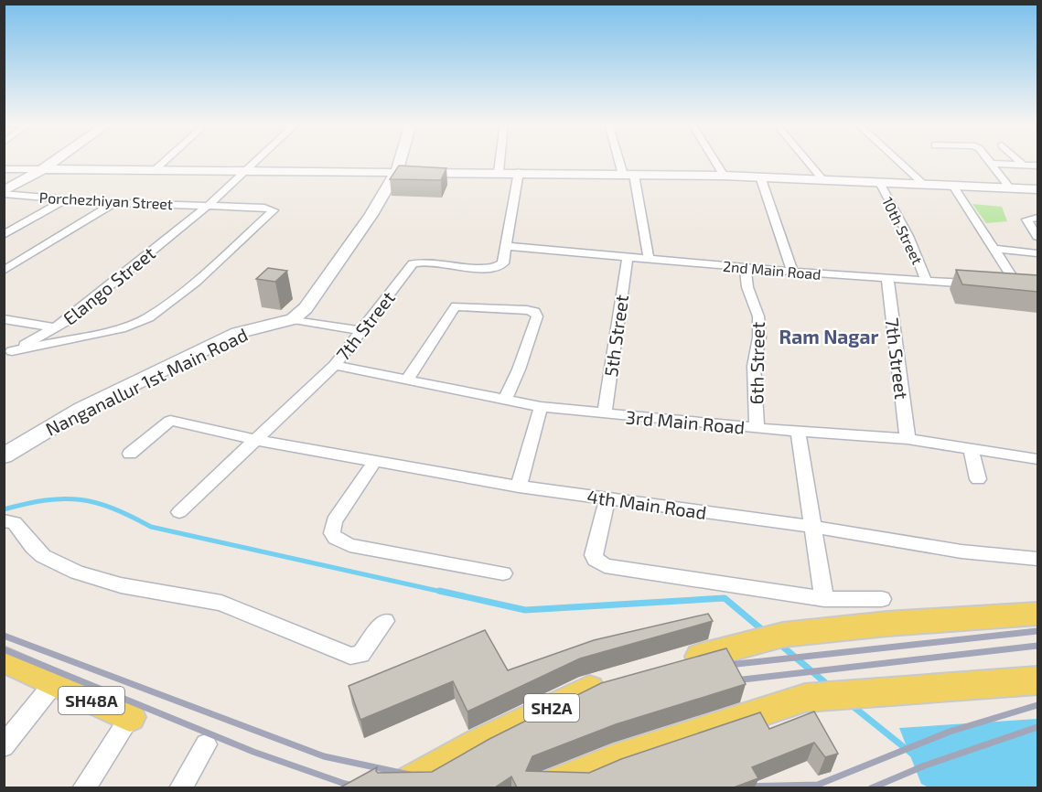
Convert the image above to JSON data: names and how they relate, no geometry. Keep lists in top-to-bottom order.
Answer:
{
  "streets": {
    "main road": ["SH48A", "SH2A"],
    "street": [
      "Porchezhiyan Street",
      "10th Street",
      "2nd Main Road",
      "Elango Street",
      "7th Street",
      "5th Street",
      "6th Street",
      "Nanganallur 1st Main Road",
      "3rd Main Road",
      "4th Main Road"
    ]
  },
  "crossings": [
    ["Porchezhiyan Street", "Elango Street"],
    ["10th Street", "2nd Main Road"],
    ["2nd Main Road", "7th Street"],
    ["2nd Main Road", "5th Street"],
    ["2nd Main Road", "6th Street"],
    ["7th Street", "3rd Main Road"],
    ["7th Street", "4th Main Road"],
    ["5th Street", "3rd Main Road"],
    ["6th Street", "3rd Main Road"]
  ],
  "districts": ["Ram Nagar"]
}
